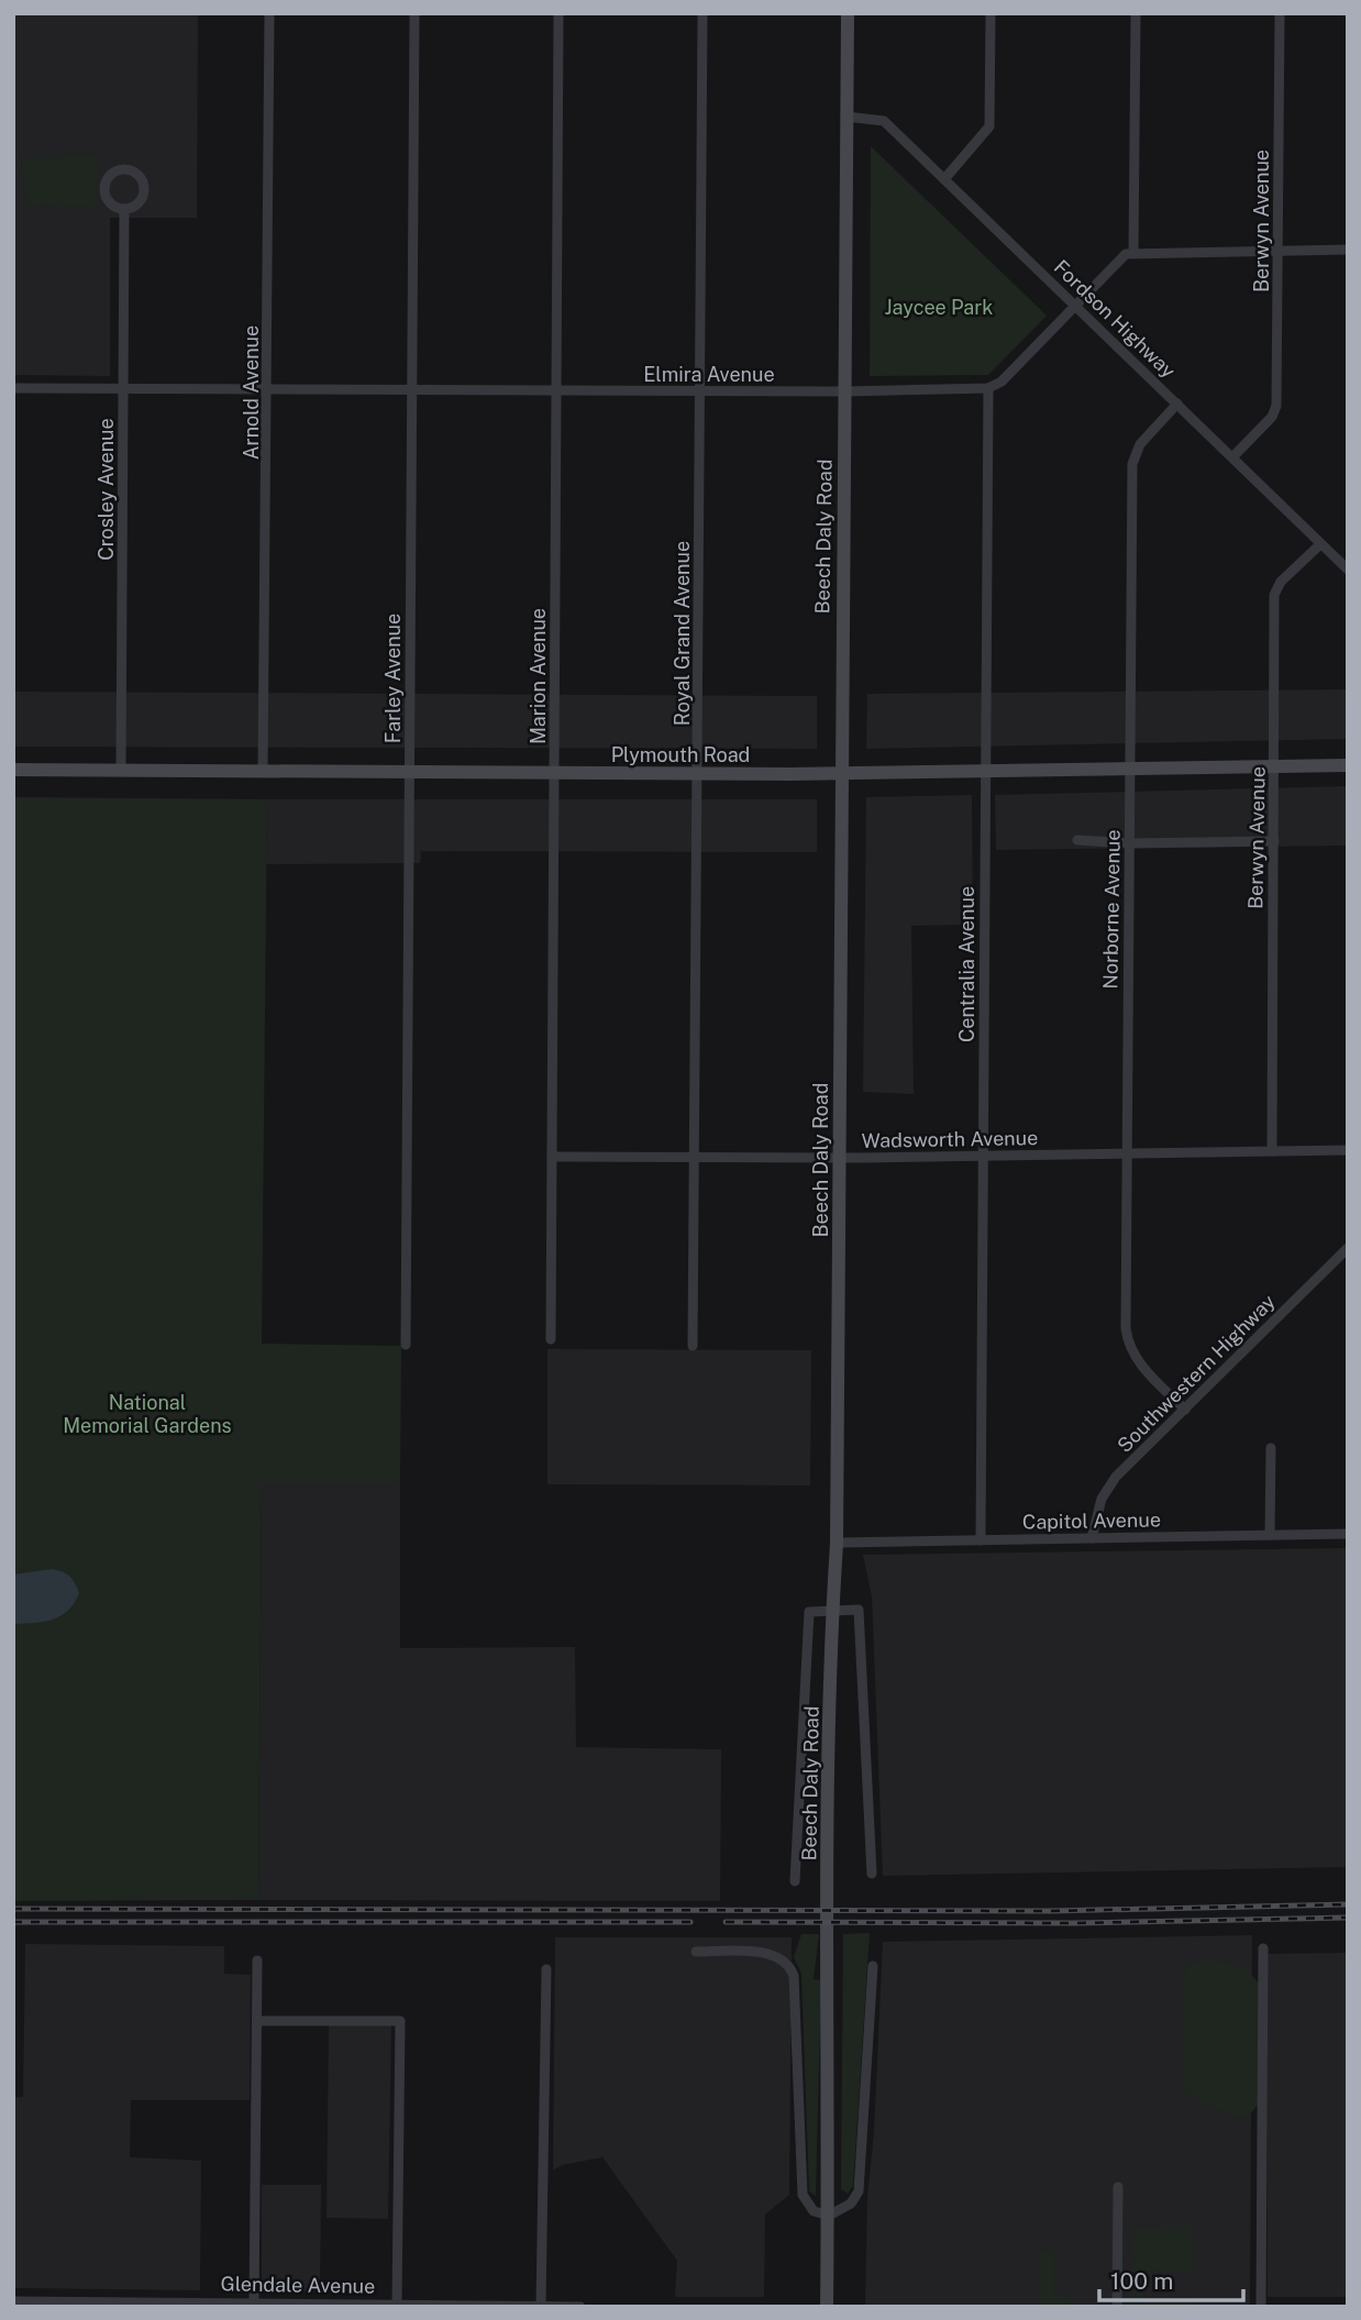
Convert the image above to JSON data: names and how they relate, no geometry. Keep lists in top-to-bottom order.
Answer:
{
  "streets": {
    "main road": ["Beech Daly Road", "Plymouth Road"],
    "street": [
      "Berwyn Avenue",
      "Fordson Highway",
      "Elmira Avenue",
      "Arnold Avenue",
      "Crosley Avenue",
      "Royal Grand Avenue",
      "Marion Avenue",
      "Farley Avenue",
      "Norborne Avenue",
      "Centralia Avenue",
      "Wadsworth Avenue",
      "Southwestern Highway",
      "Capitol Avenue",
      "Glendale Avenue"
    ]
  },
  "crossings": [
    ["Berwyn Avenue", "Fordson Highway"],
    ["Berwyn Avenue", "Plymouth Road"],
    ["Berwyn Avenue", "Wadsworth Avenue"],
    ["Fordson Highway", "Beech Daly Road"],
    ["Fordson Highway", "Norborne Avenue"],
    ["Elmira Avenue", "Arnold Avenue"],
    ["Elmira Avenue", "Crosley Avenue"],
    ["Elmira Avenue", "Beech Daly Road"],
    ["Elmira Avenue", "Royal Grand Avenue"],
    ["Elmira Avenue", "Marion Avenue"],
    ["Elmira Avenue", "Farley Avenue"],
    ["Elmira Avenue", "Centralia Avenue"],
    ["Arnold Avenue", "Plymouth Road"],
    ["Crosley Avenue", "Plymouth Road"],
    ["Beech Daly Road", "Plymouth Road"],
    ["Beech Daly Road", "Wadsworth Avenue"],
    ["Beech Daly Road", "Capitol Avenue"],
    ["Royal Grand Avenue", "Plymouth Road"],
    ["Royal Grand Avenue", "Wadsworth Avenue"],
    ["Marion Avenue", "Plymouth Road"],
    ["Marion Avenue", "Wadsworth Avenue"],
    ["Farley Avenue", "Plymouth Road"],
    ["Plymouth Road", "Norborne Avenue"],
    ["Plymouth Road", "Centralia Avenue"],
    ["Norborne Avenue", "Wadsworth Avenue"],
    ["Norborne Avenue", "Southwestern Highway"],
    ["Centralia Avenue", "Wadsworth Avenue"],
    ["Centralia Avenue", "Capitol Avenue"],
    ["Southwestern Highway", "Capitol Avenue"]
  ],
  "parks": ["Jaycee Park", "National Memorial Gardens"],
  "scale_bar": "100 m"
}
